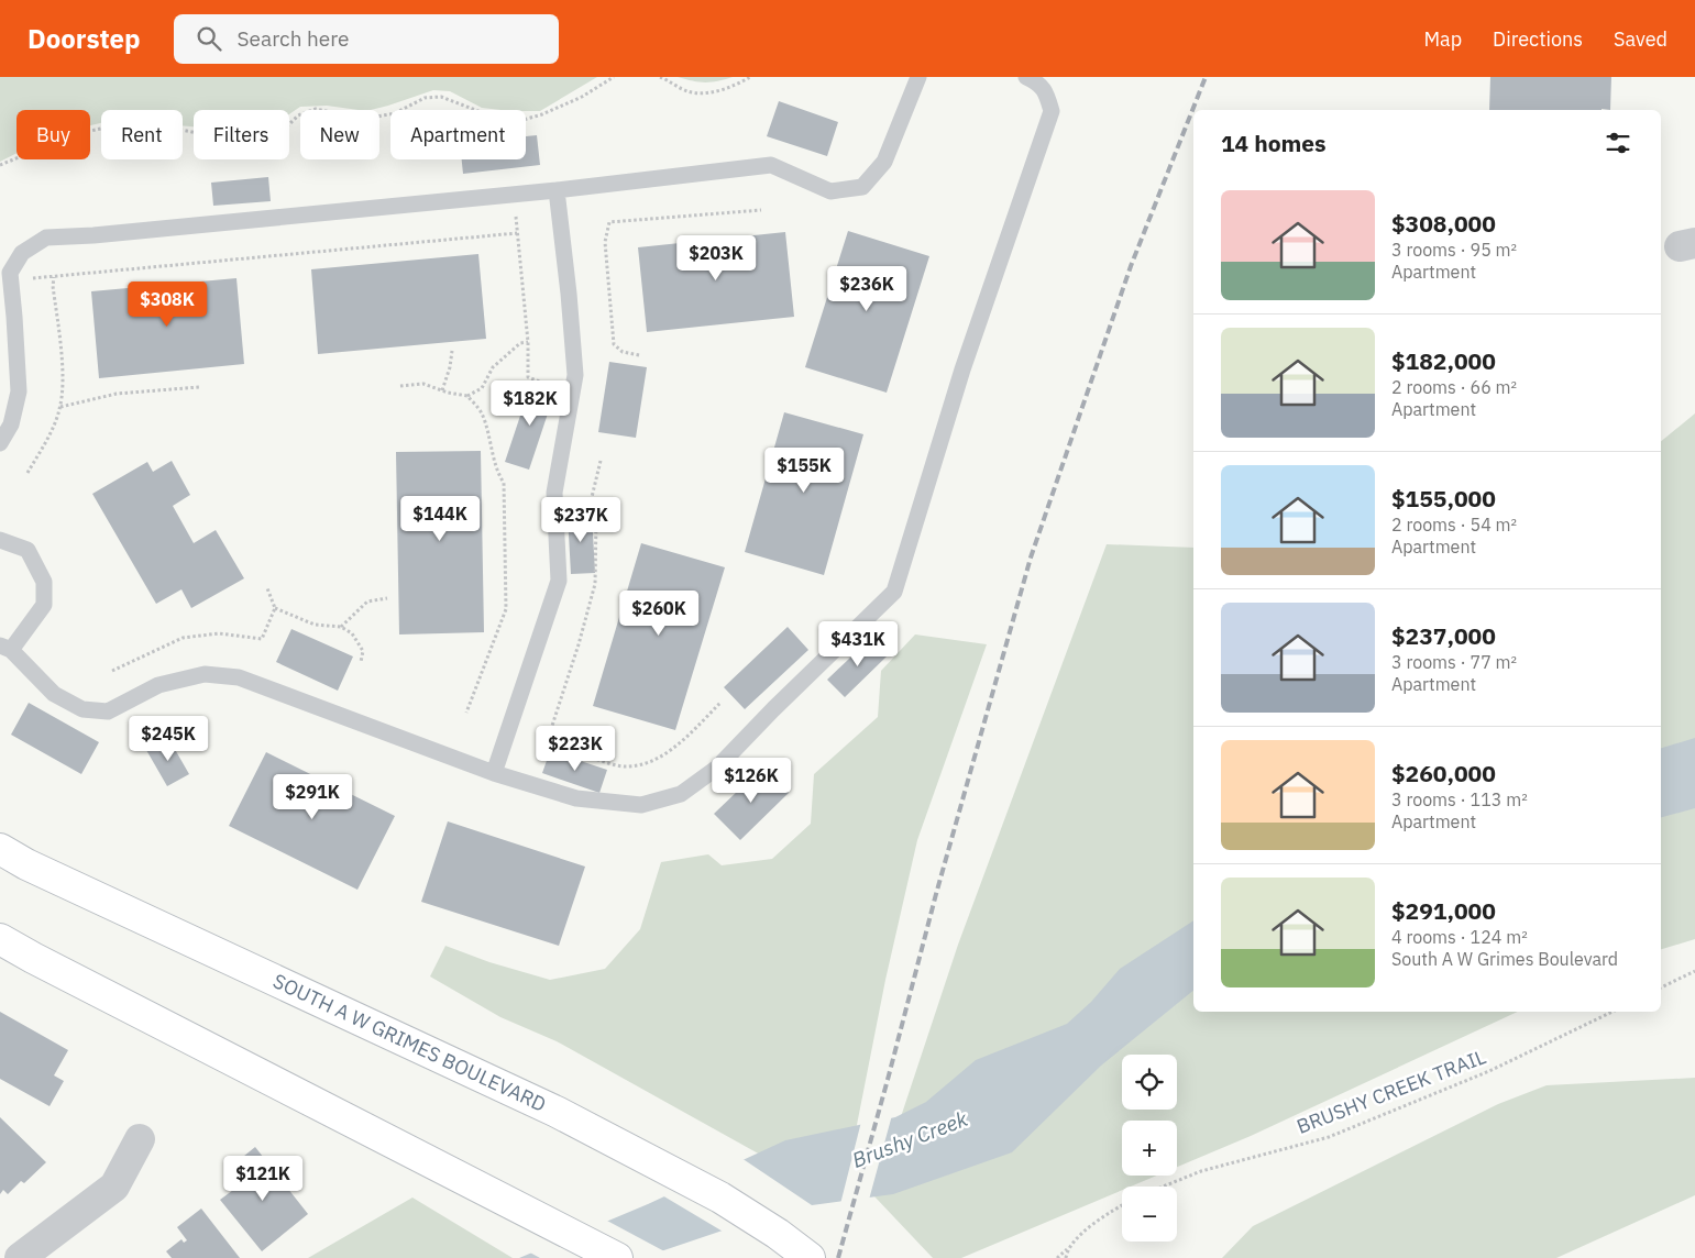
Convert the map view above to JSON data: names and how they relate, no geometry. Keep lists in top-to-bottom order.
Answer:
{
  "streets": {
    "main road": ["SOUTH A W GRIMES BOULEVARD"],
    "path": ["BRUSHY CREEK TRAIL"]
  },
  "water": ["Brushy Creek"],
  "page": {
    "header": "Doorstep",
    "search": "Search here",
    "nav": ["Map", "Directions", "Saved"],
    "chip": [
      "Buy",
      "Rent",
      "Filters",
      "New",
      "Apartment"
    ],
    "heading": "14 homes",
    "list": [
      {
        "name": "$308,000",
        "note": "3 rooms · 95 m² · Apartment"
      },
      {
        "name": "$182,000",
        "note": "2 rooms · 66 m² · Apartment"
      },
      {
        "name": "$155,000",
        "note": "2 rooms · 54 m² · Apartment"
      },
      {
        "name": "$237,000",
        "note": "3 rooms · 77 m² · Apartment"
      },
      {
        "name": "$260,000",
        "note": "3 rooms · 113 m² · Apartment"
      },
      {
        "name": "$291,000",
        "note": "4 rooms · 124 m² · South A W Grimes Boulevard"
      }
    ],
    "price": [
      "$203K",
      "$236K",
      "$308K",
      "$182K",
      "$155K",
      "$144K",
      "$237K",
      "$260K",
      "$431K",
      "$245K",
      "$223K",
      "$126K",
      "$291K",
      "$121K"
    ],
    "map_buttons": ["+", "−"]
  }
}
